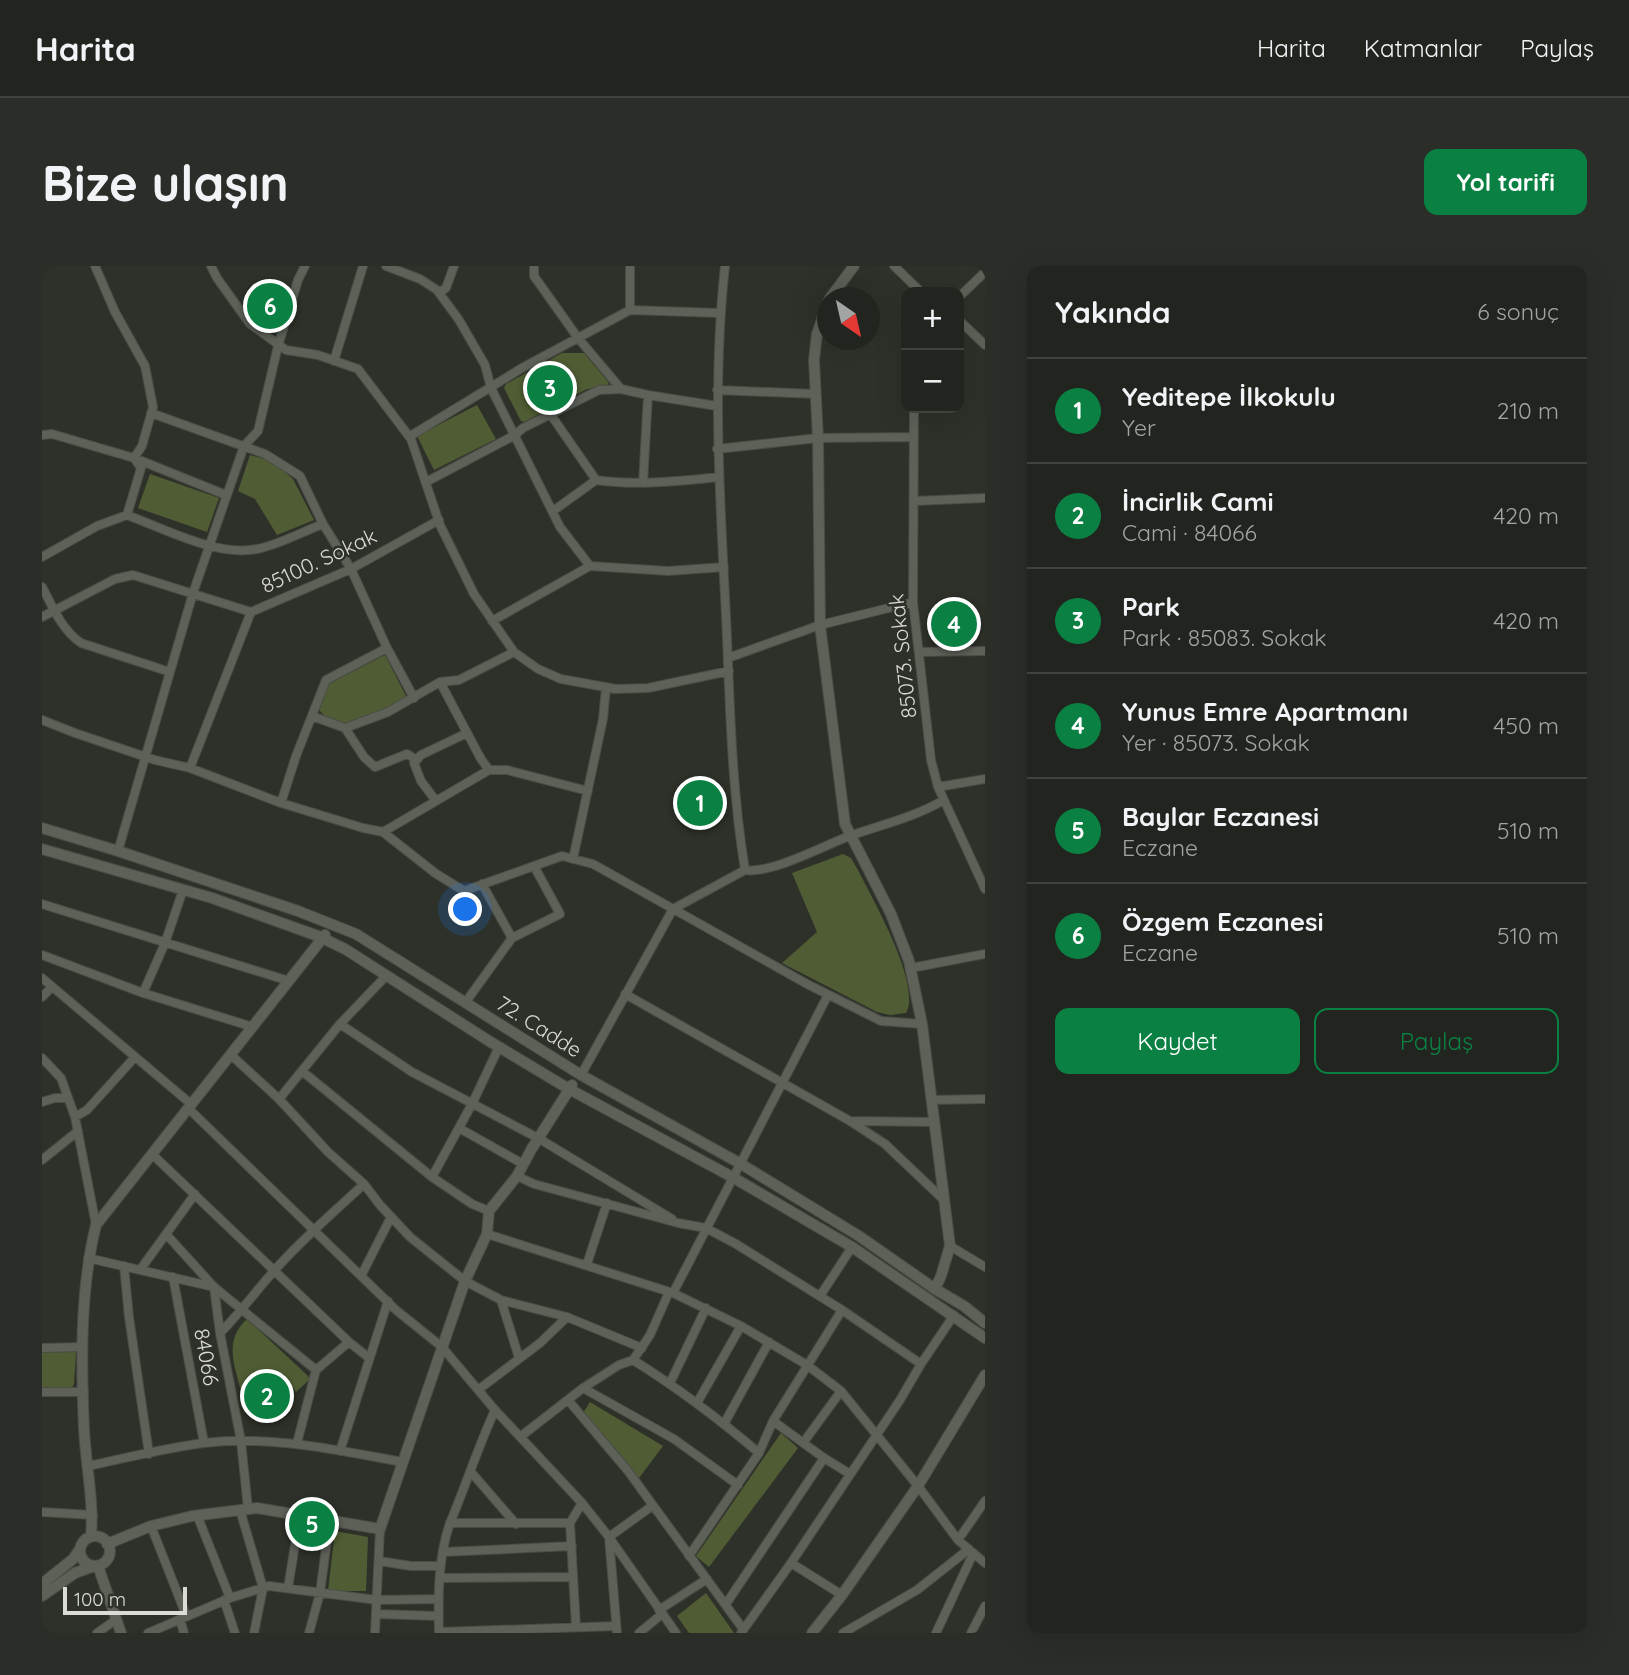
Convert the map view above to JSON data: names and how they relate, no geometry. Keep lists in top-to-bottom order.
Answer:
{
  "streets": {
    "main road": ["72. Cadde"],
    "street": ["85100. Sokak", "85073. Sokak", "84066"]
  },
  "scale_bar": "100 m",
  "north": "bottom right",
  "page": {
    "header": "Harita",
    "nav": ["Harita", "Katmanlar", "Paylaş"],
    "buttons": [
      "Yol tarifi",
      ["Kaydet", "Paylaş"]
    ],
    "title": "Bize ulaşın",
    "heading": ["Yakında", "6 sonuç"],
    "pins": [
      "6",
      "3",
      "4",
      "1",
      "2",
      "5"
    ],
    "map_buttons": ["+", "−"],
    "list": [
      {
        "mark": "1",
        "name": "Yeditepe İlkokulu",
        "note": "Yer",
        "value": "210 m"
      },
      {
        "mark": "2",
        "name": "İncirlik Cami",
        "note": "Cami · 84066",
        "value": "420 m"
      },
      {
        "mark": "3",
        "name": "Park",
        "note": "Park · 85083. Sokak",
        "value": "420 m"
      },
      {
        "mark": "4",
        "name": "Yunus Emre Apartmanı",
        "note": "Yer · 85073. Sokak",
        "value": "450 m"
      },
      {
        "mark": "5",
        "name": "Baylar Eczanesi",
        "note": "Eczane",
        "value": "510 m"
      },
      {
        "mark": "6",
        "name": "Özgem Eczanesi",
        "note": "Eczane",
        "value": "510 m"
      }
    ],
    "scale": "100 m"
  }
}
